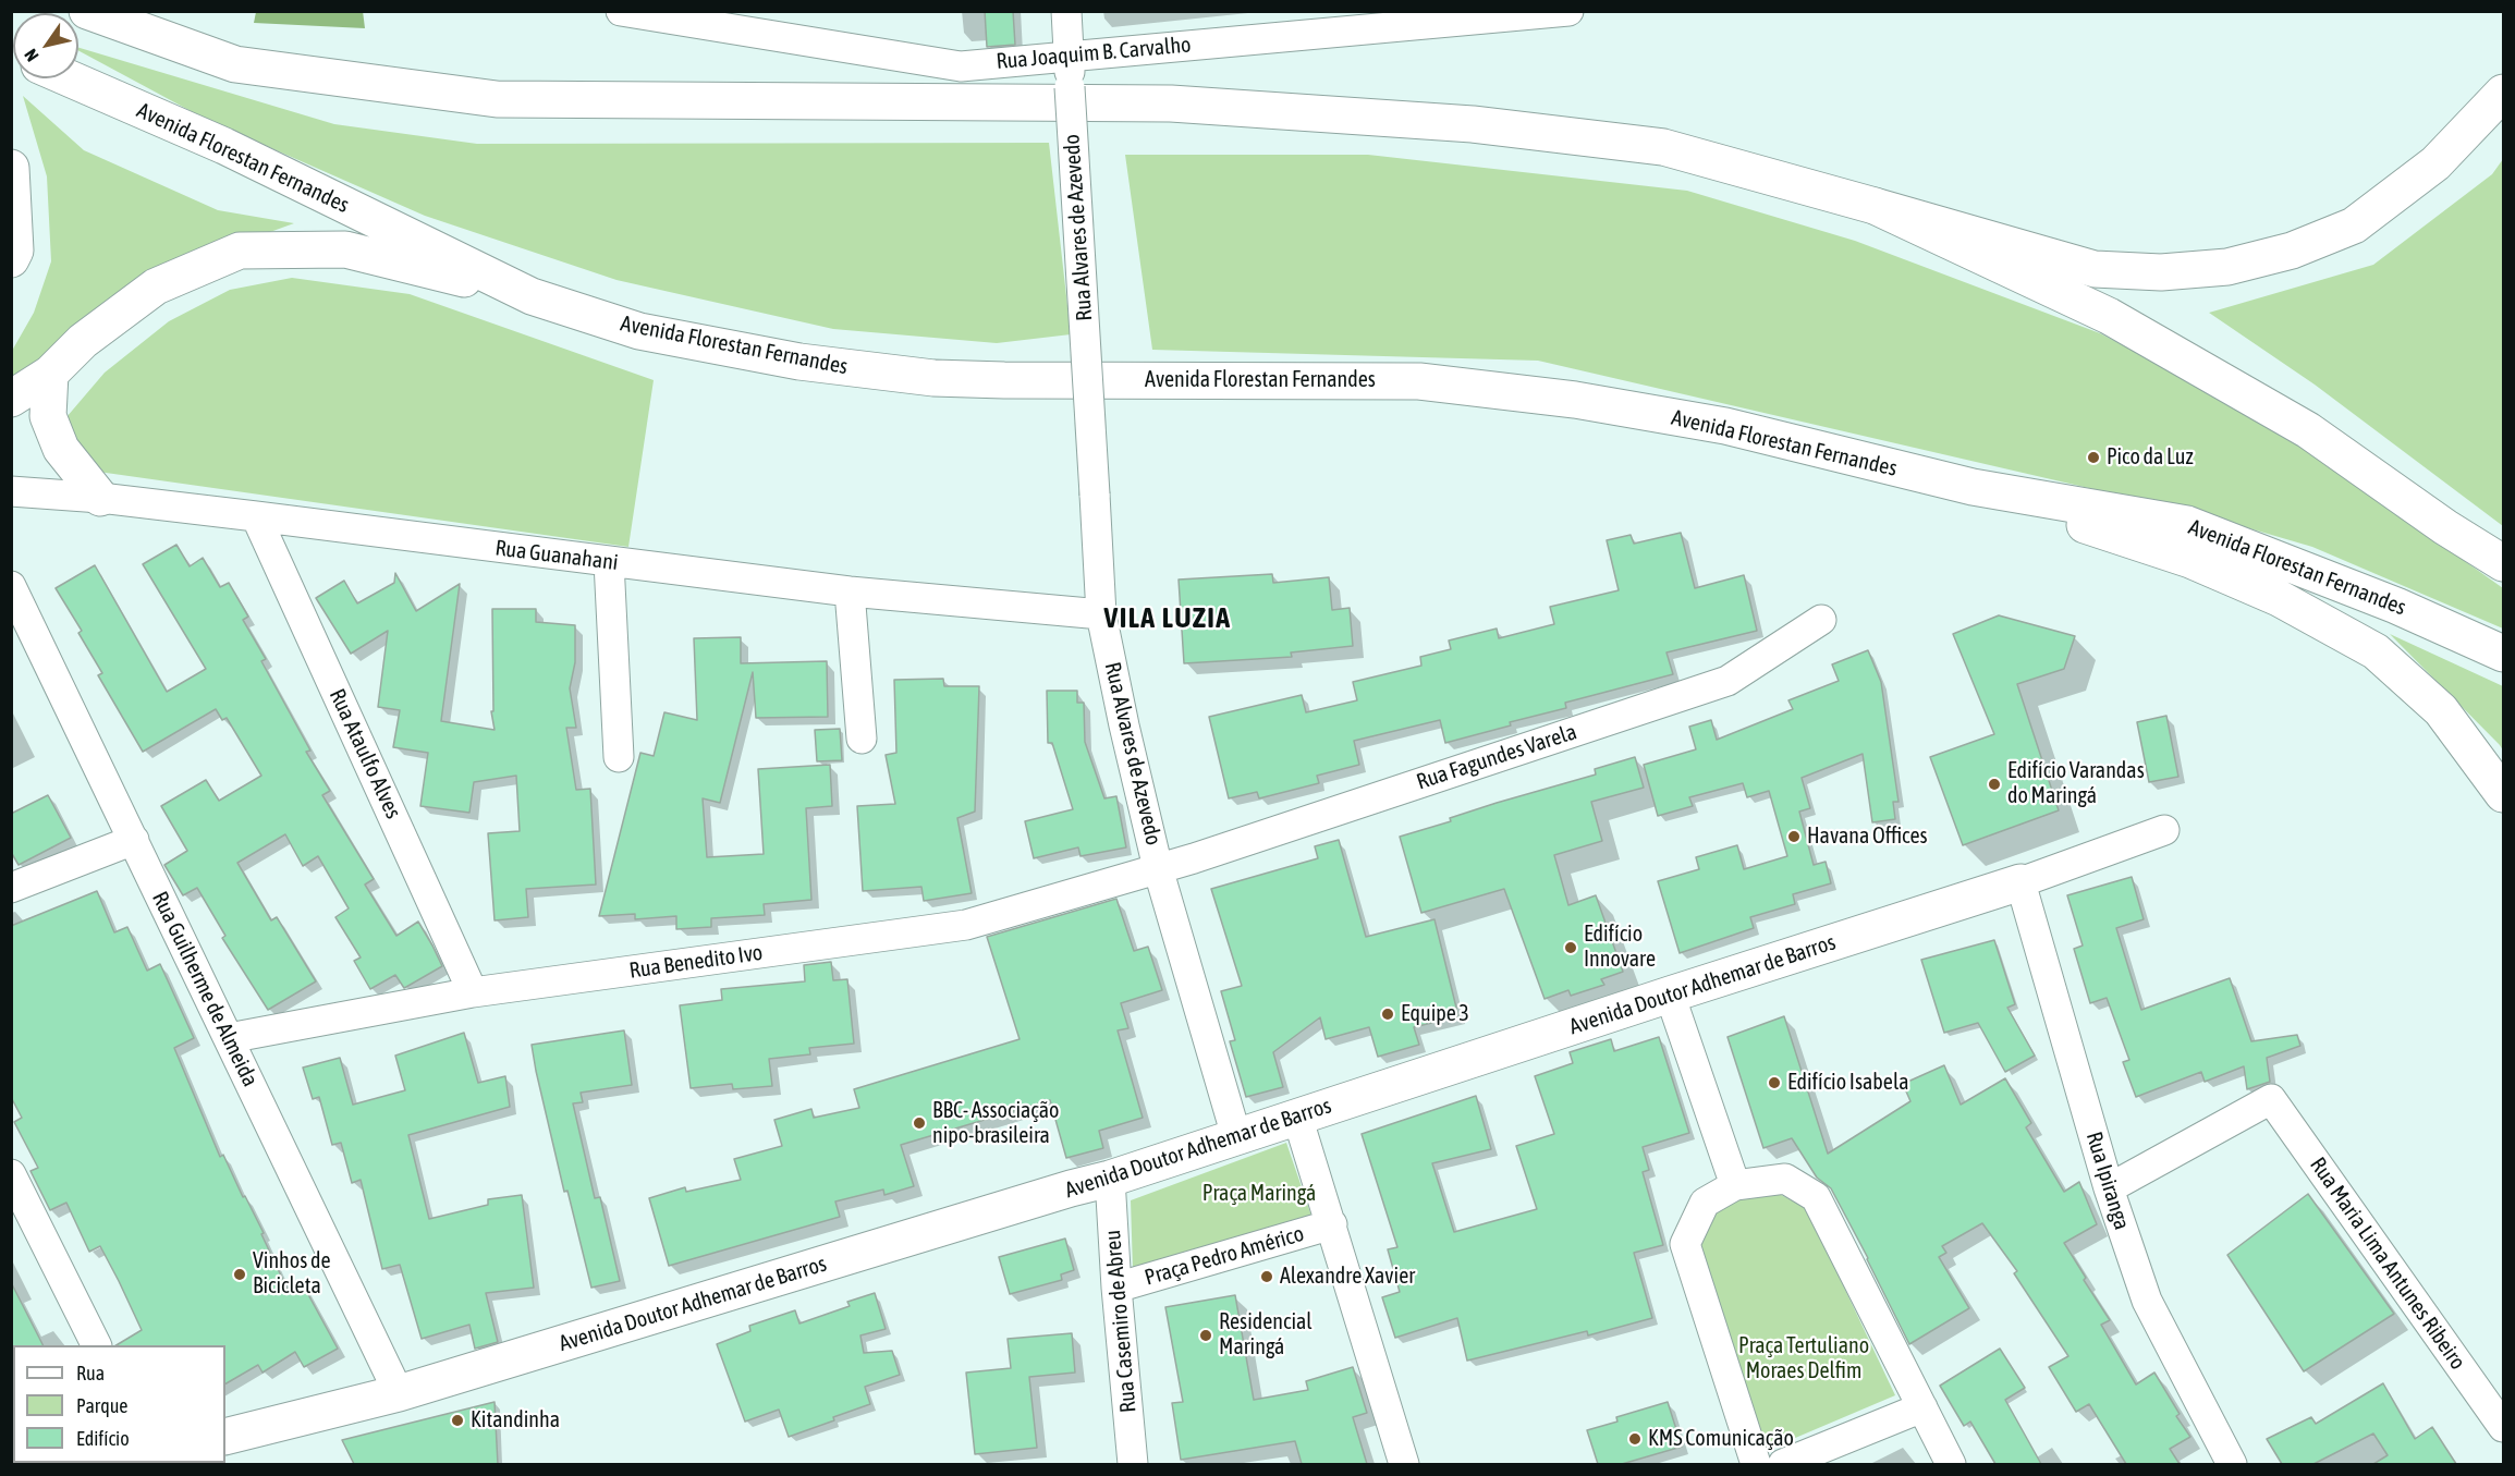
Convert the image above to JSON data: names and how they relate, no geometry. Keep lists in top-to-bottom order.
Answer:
{
  "streets": {
    "main road": ["Avenida Florestan Fernandes", "Avenida Doutor Adhemar de Barros"],
    "street": [
      "Rua Joaquim B. Carvalho",
      "Rua Alvares de Azevedo",
      "Rua Guanahani",
      "Rua Ataulfo Alves",
      "Rua Fagundes Varela",
      "Rua Benedito Ivo",
      "Rua Guilherme de Almeida",
      "Rua Ipiranga",
      "Praça Pedro Américo",
      "Rua Maria Lima Antunes Ribeiro",
      "Rua Casemiro de Abreu"
    ]
  },
  "crossings": [
    ["Rua Joaquim B. Carvalho", "Rua Alvares de Azevedo"],
    ["Rua Alvares de Azevedo", "Rua Guanahani"],
    ["Rua Alvares de Azevedo", "Rua Fagundes Varela"],
    ["Rua Alvares de Azevedo", "Rua Benedito Ivo"],
    ["Rua Alvares de Azevedo", "Avenida Doutor Adhemar de Barros"],
    ["Rua Guanahani", "Rua Ataulfo Alves"],
    ["Rua Ataulfo Alves", "Rua Benedito Ivo"],
    ["Rua Fagundes Varela", "Rua Benedito Ivo"],
    ["Rua Benedito Ivo", "Rua Guilherme de Almeida"],
    ["Avenida Doutor Adhemar de Barros", "Rua Guilherme de Almeida"],
    ["Avenida Doutor Adhemar de Barros", "Rua Ipiranga"],
    ["Avenida Doutor Adhemar de Barros", "Rua Casemiro de Abreu"],
    ["Rua Ipiranga", "Rua Maria Lima Antunes Ribeiro"],
    ["Praça Pedro Américo", "Rua Casemiro de Abreu"]
  ],
  "districts": ["VILA LUZIA"],
  "parks": ["Praça Maringá", "Praça Tertuliano Moraes Delfim"],
  "places": [
    "Pico da Luz",
    "Edifício Varandas do Maringá",
    "Havana Offices",
    "Edifício Innovare",
    "Equipe 3",
    "Edifício Isabela",
    "BBC- Associação nipo-brasileira",
    "Vinhos de Bicicleta",
    "Alexandre Xavier",
    "Residencial Maringá",
    "Kitandinha",
    "KMS Comunicação"
  ],
  "legend": ["Rua", "Parque", "Edifício"],
  "north": "bottom left"
}
